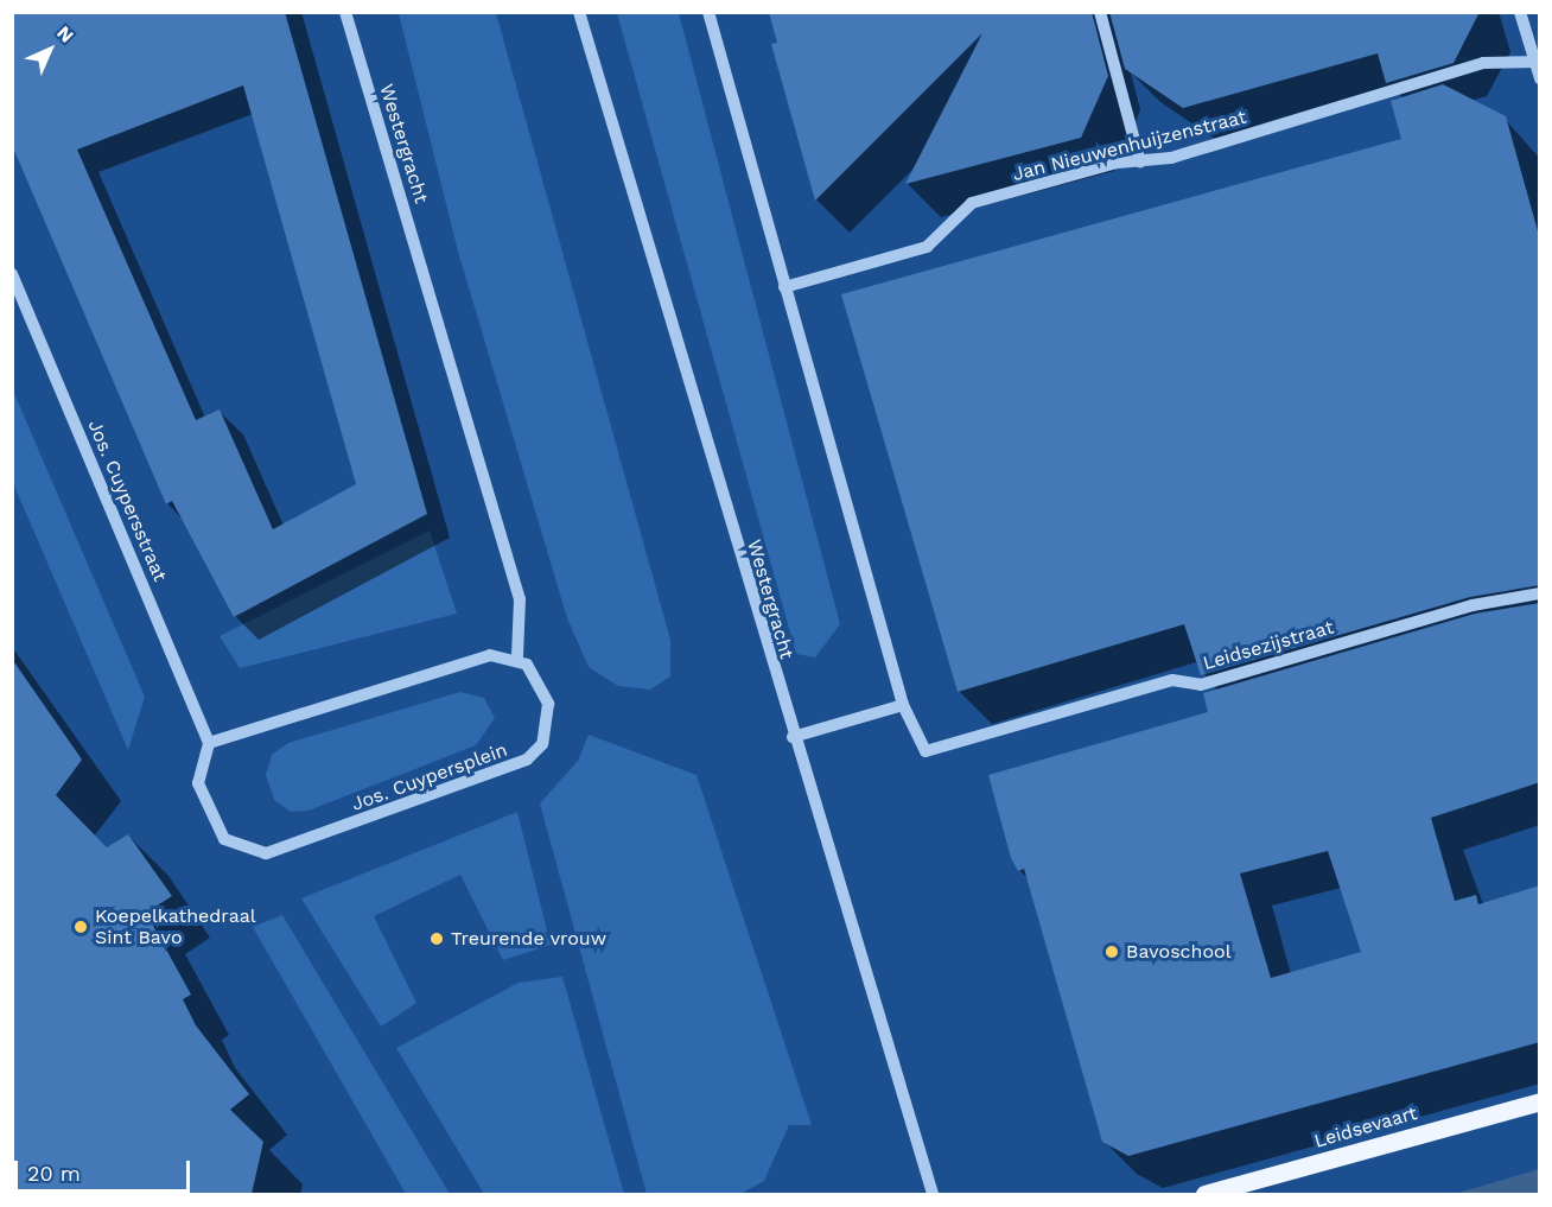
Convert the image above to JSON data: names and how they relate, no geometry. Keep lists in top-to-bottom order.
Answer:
{
  "streets": {
    "main road": ["Leidsevaart"],
    "street": [
      "Westergracht",
      "Jan Nieuwenhuijzenstraat",
      "Jos. Cuypersstraat",
      "Leidsezijstraat",
      "Jos. Cuypersplein"
    ]
  },
  "crossings": [
    ["Westergracht", "Jos. Cuypersplein"],
    ["Jos. Cuypersstraat", "Jos. Cuypersplein"]
  ],
  "places": ["Koepelkathedraal Sint Bavo", "Treurende vrouw", "Bavoschool"],
  "scale_bar": "20 m",
  "north": "top right"
}
